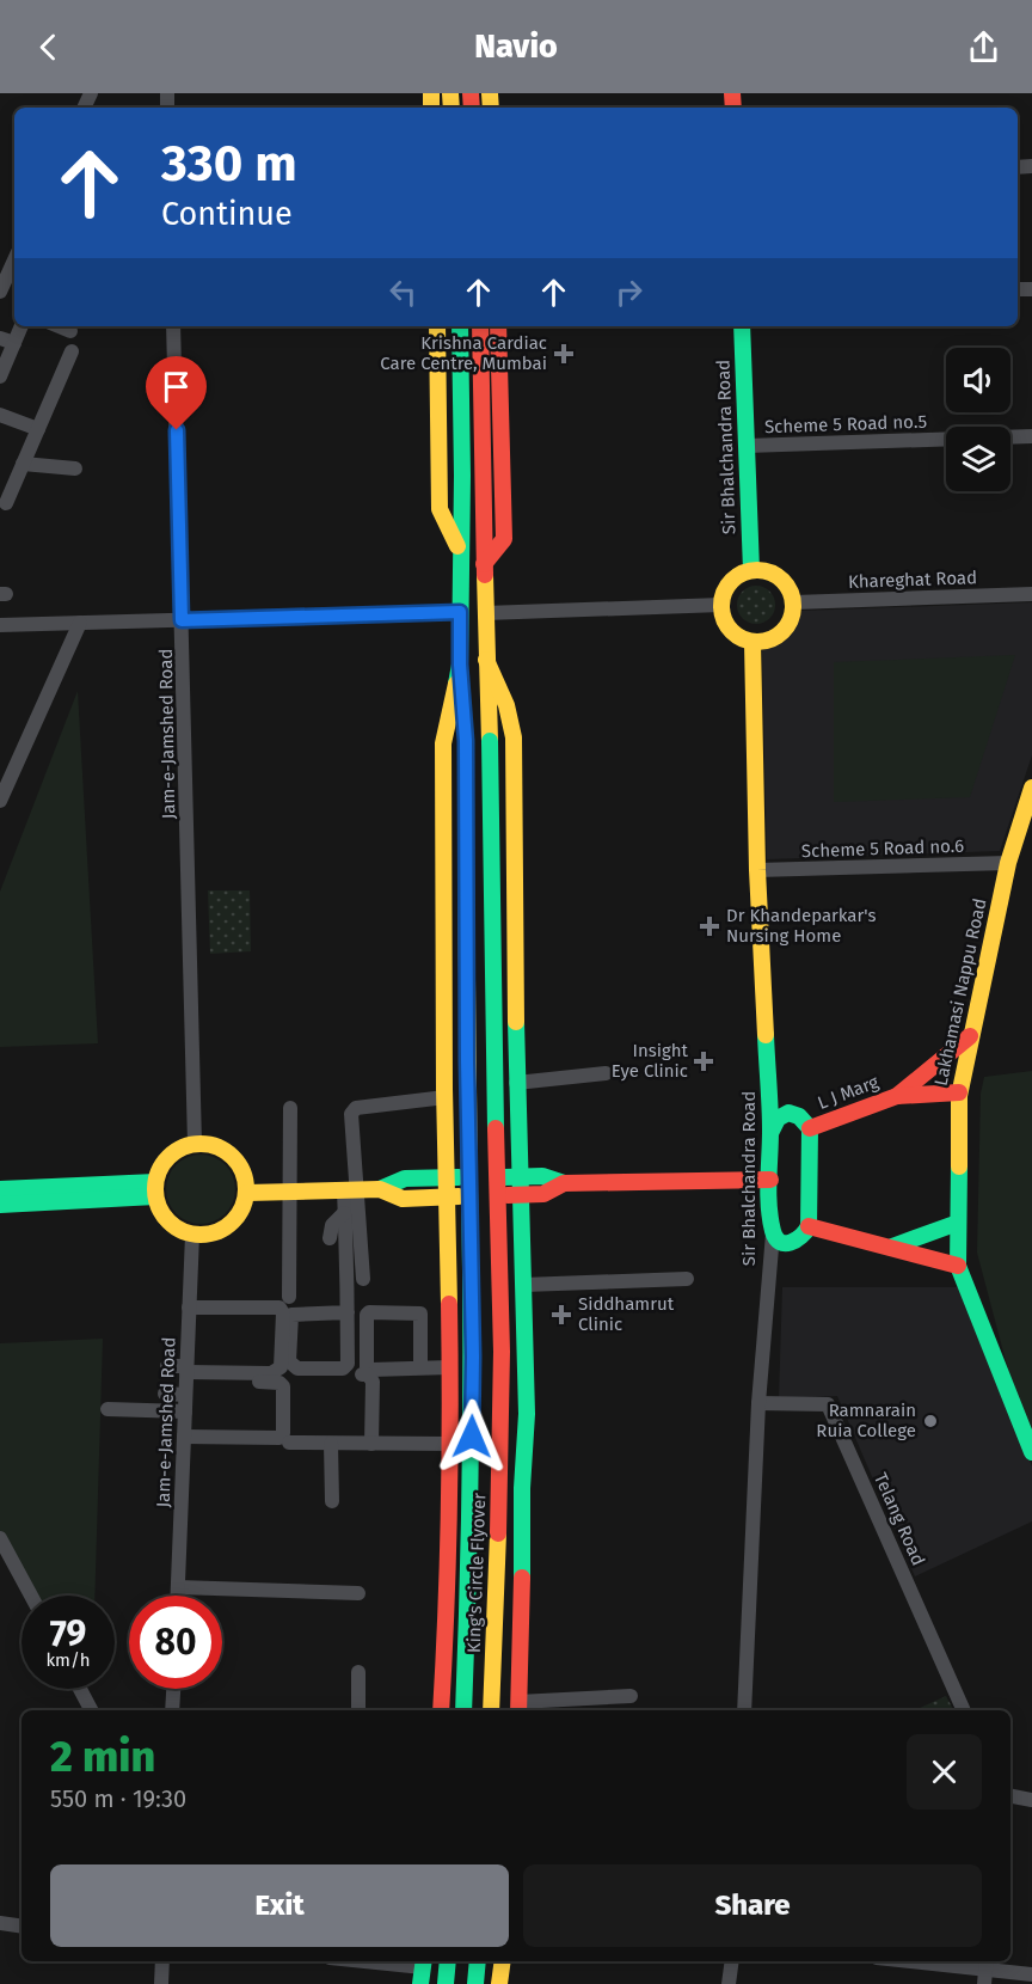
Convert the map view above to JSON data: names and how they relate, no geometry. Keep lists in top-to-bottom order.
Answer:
{
  "streets": {
    "main road": [
      "Sir Bhalchandra Road",
      "Lakhamasi Nappu Road",
      "L J Marg",
      "King's Circle Flyover"
    ],
    "street": [
      "Scheme 5 Road no.5",
      "Khareghat Road",
      "Jam-e-Jamshed Road",
      "Scheme 5 Road no.6",
      "Telang Road"
    ]
  },
  "crossings": [
    ["Scheme 5 Road no.5", "Sir Bhalchandra Road"],
    ["Sir Bhalchandra Road", "Khareghat Road"],
    ["Sir Bhalchandra Road", "Scheme 5 Road no.6"],
    ["Sir Bhalchandra Road", "L J Marg"],
    ["Sir Bhalchandra Road", "Telang Road"],
    ["Scheme 5 Road no.6", "Lakhamasi Nappu Road"],
    ["Lakhamasi Nappu Road", "L J Marg"]
  ],
  "places": {
    "health": [
      "Krishna Cardiac Care Centre, Mumbai",
      "Dr Khandeparkar's Nursing Home",
      "Insight Eye Clinic",
      "Siddhamrut Clinic"
    ],
    "other": ["Ramnarain Ruia College"]
  },
  "page": {
    "header": "Navio",
    "turn": ["330 m", "Continue"],
    "speed": "79 km/h",
    "limit": "80",
    "heading": ["2 min", "550 m · 19:30"],
    "buttons": ["Exit", "Share"]
  }
}
